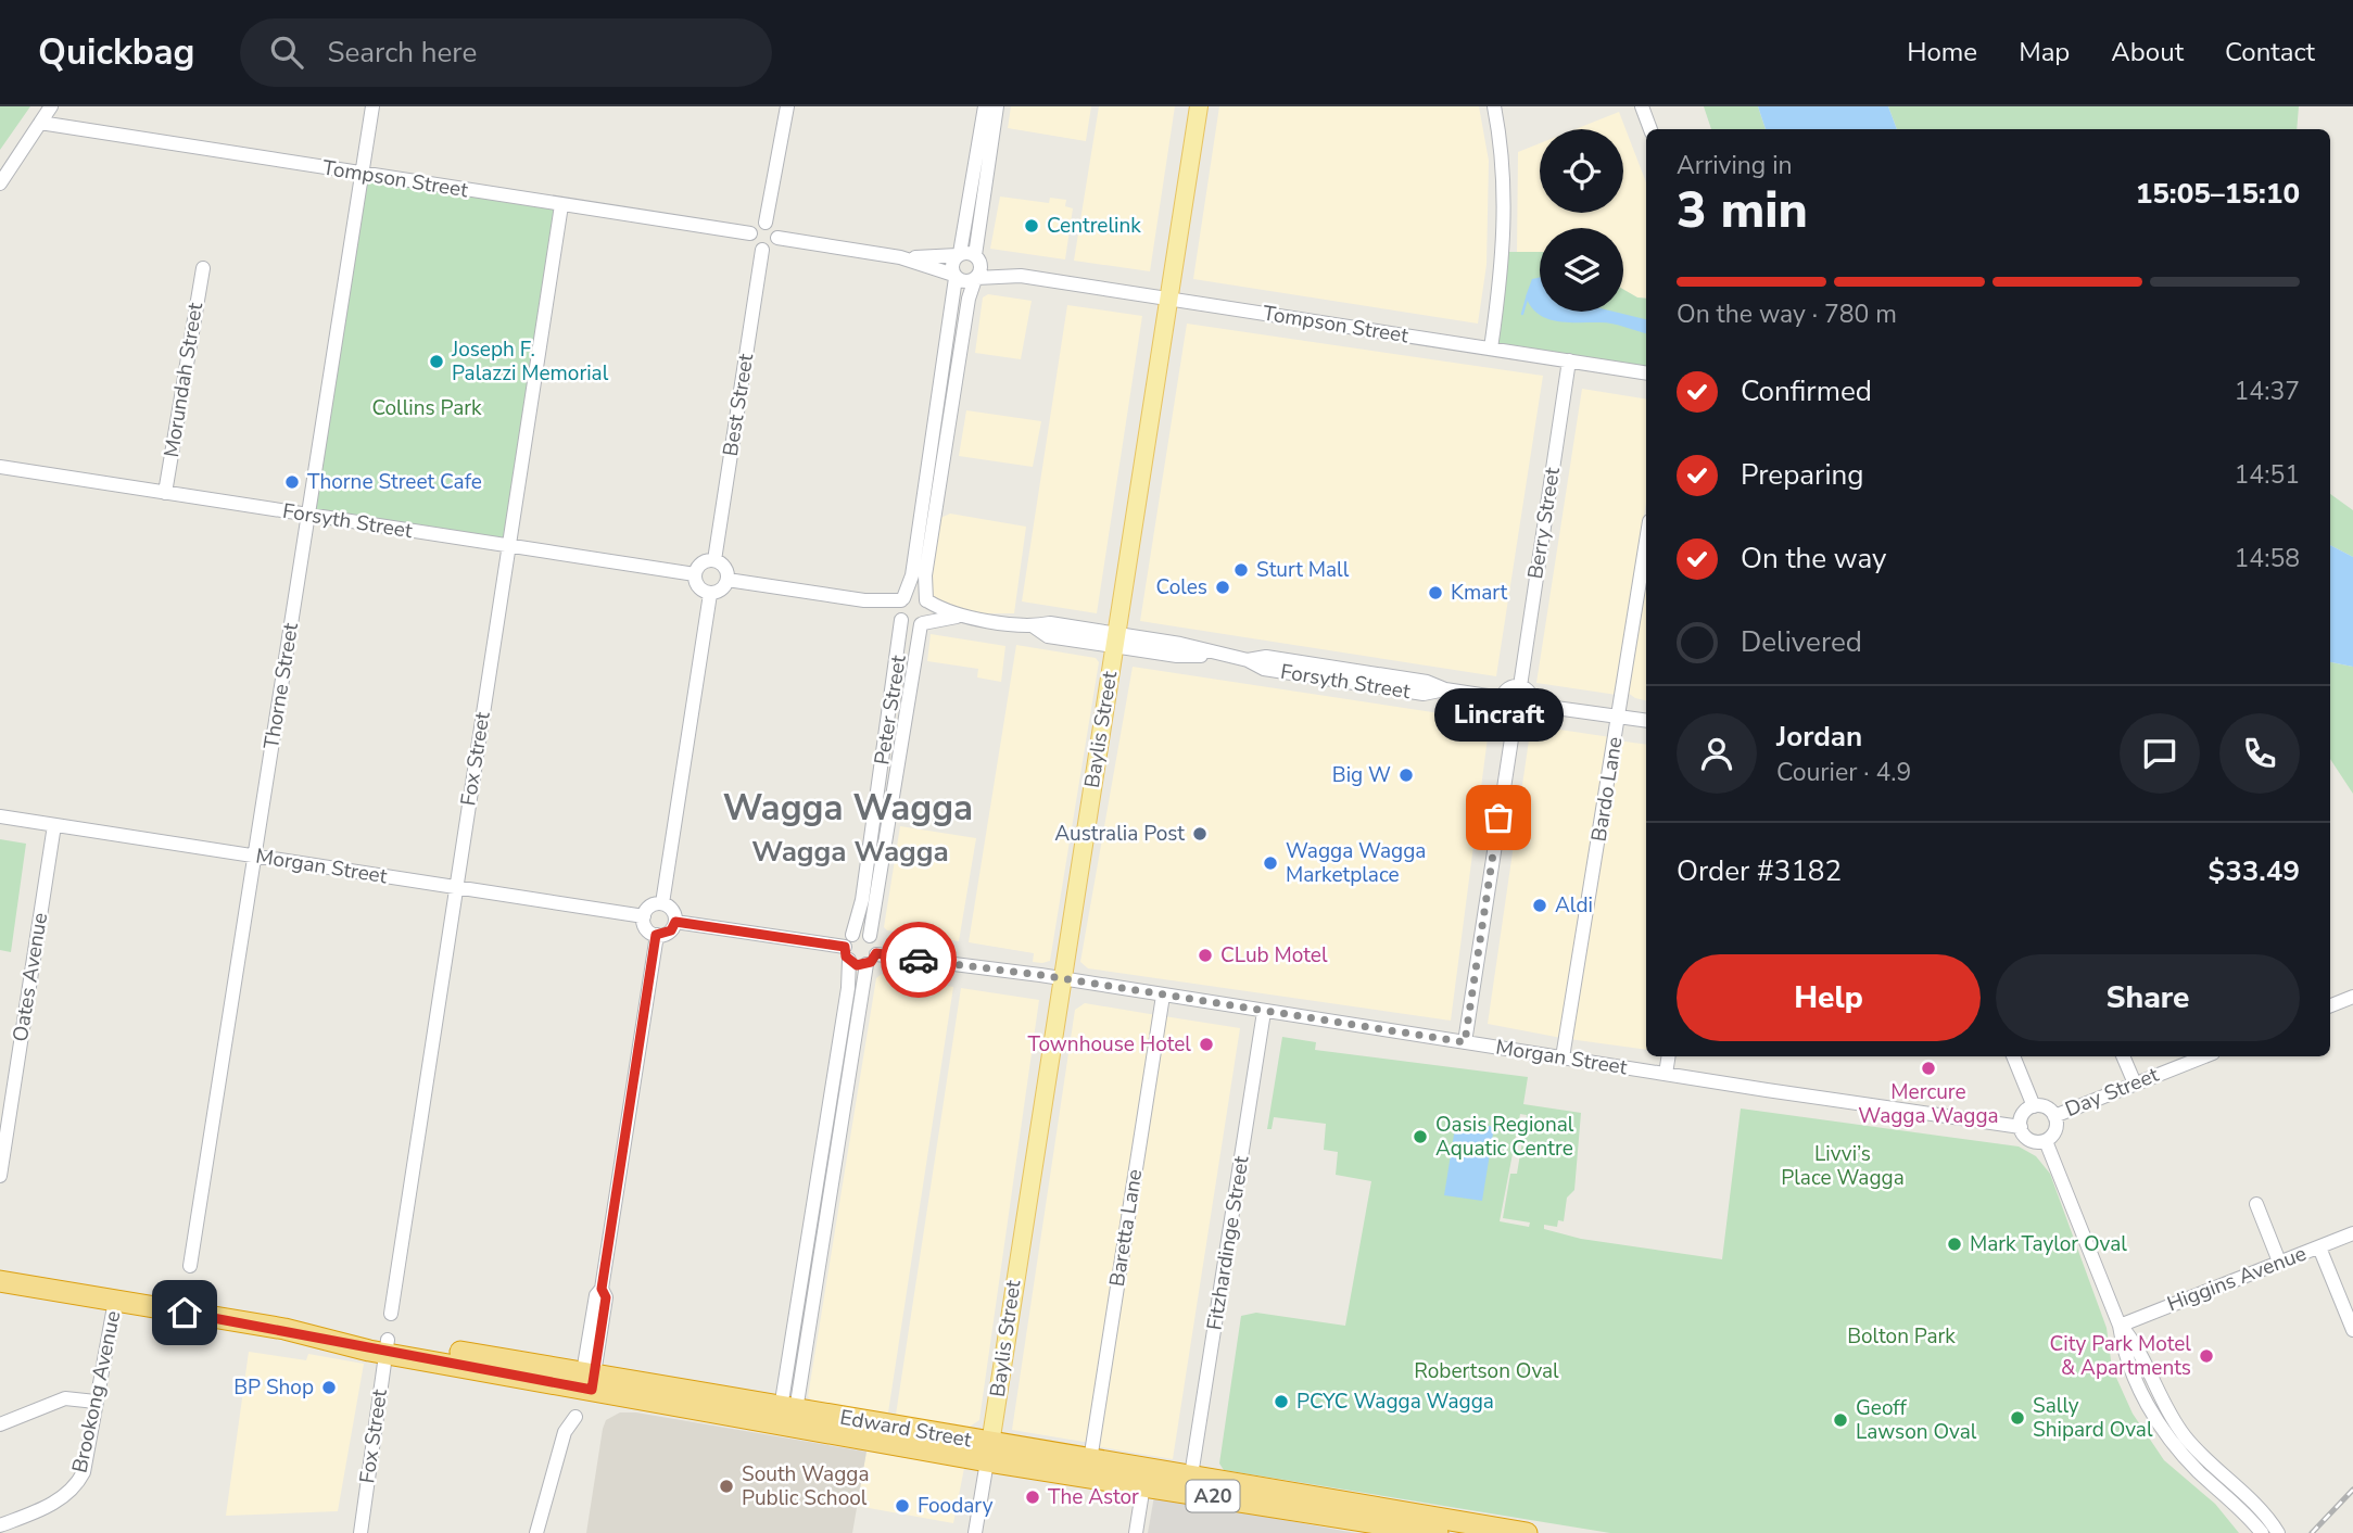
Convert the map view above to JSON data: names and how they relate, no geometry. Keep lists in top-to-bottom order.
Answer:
{
  "streets": {
    "highway": ["Edward Street", "A20"],
    "main road": ["Baylis Street"],
    "street": [
      "Tompson Street",
      "Morundah Street",
      "Best Street",
      "Forsyth Street",
      "Berry Street",
      "Thorne Street",
      "Peter Street",
      "Fox Street",
      "Bardo Lane",
      "Morgan Street",
      "Oates Avenue",
      "Day Street",
      "Baretta Lane",
      "Fitzhardinge Street",
      "Higgins Avenue",
      "Brookong Avenue"
    ]
  },
  "crossings": [
    ["Tompson Street", "Best Street"],
    ["Tompson Street", "Berry Street"],
    ["Tompson Street", "Thorne Street"],
    ["Tompson Street", "Baylis Street"],
    ["Tompson Street", "Fox Street"],
    ["Morundah Street", "Forsyth Street"],
    ["Best Street", "Forsyth Street"],
    ["Forsyth Street", "Berry Street"],
    ["Forsyth Street", "Thorne Street"],
    ["Forsyth Street", "Peter Street"],
    ["Forsyth Street", "Baylis Street"],
    ["Forsyth Street", "Fox Street"],
    ["Thorne Street", "Morgan Street"],
    ["Peter Street", "Morgan Street"],
    ["Peter Street", "Edward Street"],
    ["Baylis Street", "Morgan Street"],
    ["Baylis Street", "Edward Street"],
    ["Fox Street", "Morgan Street"],
    ["Fox Street", "Edward Street"],
    ["Bardo Lane", "Morgan Street"],
    ["Morgan Street", "Oates Avenue"],
    ["Morgan Street", "Day Street"],
    ["Morgan Street", "Baretta Lane"],
    ["Morgan Street", "Fitzhardinge Street"],
    ["Baretta Lane", "Edward Street"],
    ["Fitzhardinge Street", "Edward Street"],
    ["Brookong Avenue", "Edward Street"]
  ],
  "districts": ["Wagga Wagga", "Wagga Wagga"],
  "parks": [
    "Collins Park",
    "Livvi’s Place Wagga",
    "Bolton Park",
    "Robertson Oval"
  ],
  "places": [
    "Centrelink",
    "Joseph F. Palazzi Memorial",
    "Thorne Street Cafe",
    "Sturt Mall",
    "Coles",
    "Kmart",
    "Big W",
    "Lincraft",
    "Australia Post",
    "Wagga Wagga Marketplace",
    "Aldi",
    "CLub Motel",
    "Townhouse Hotel",
    "Mercure Wagga Wagga",
    "Oasis Regional Aquatic Centre",
    "Mark Taylor Oval",
    "City Park Motel & Apartments",
    "BP Shop",
    "PCYC Wagga Wagga",
    "Sally Shipard Oval",
    "Geoff Lawson Oval",
    "South Wagga Public School",
    "The Astor",
    "Foodary"
  ],
  "page": {
    "header": "Quickbag",
    "search": "Search here",
    "nav": [
      "Home",
      "Map",
      "About",
      "Contact"
    ],
    "heading": ["3 min", "Arriving in", "15:05–15:10"],
    "panel": [
      "Jordan",
      "Courier · 4.9",
      "Order #3182",
      "$33.49"
    ],
    "bar": "On the way · 780 m",
    "list": [
      ["Confirmed", "14:37"],
      ["Preparing", "14:51"],
      ["On the way", "14:58"],
      "Delivered"
    ],
    "bubble": "Lincraft",
    "buttons": ["Help", "Share"]
  }
}
